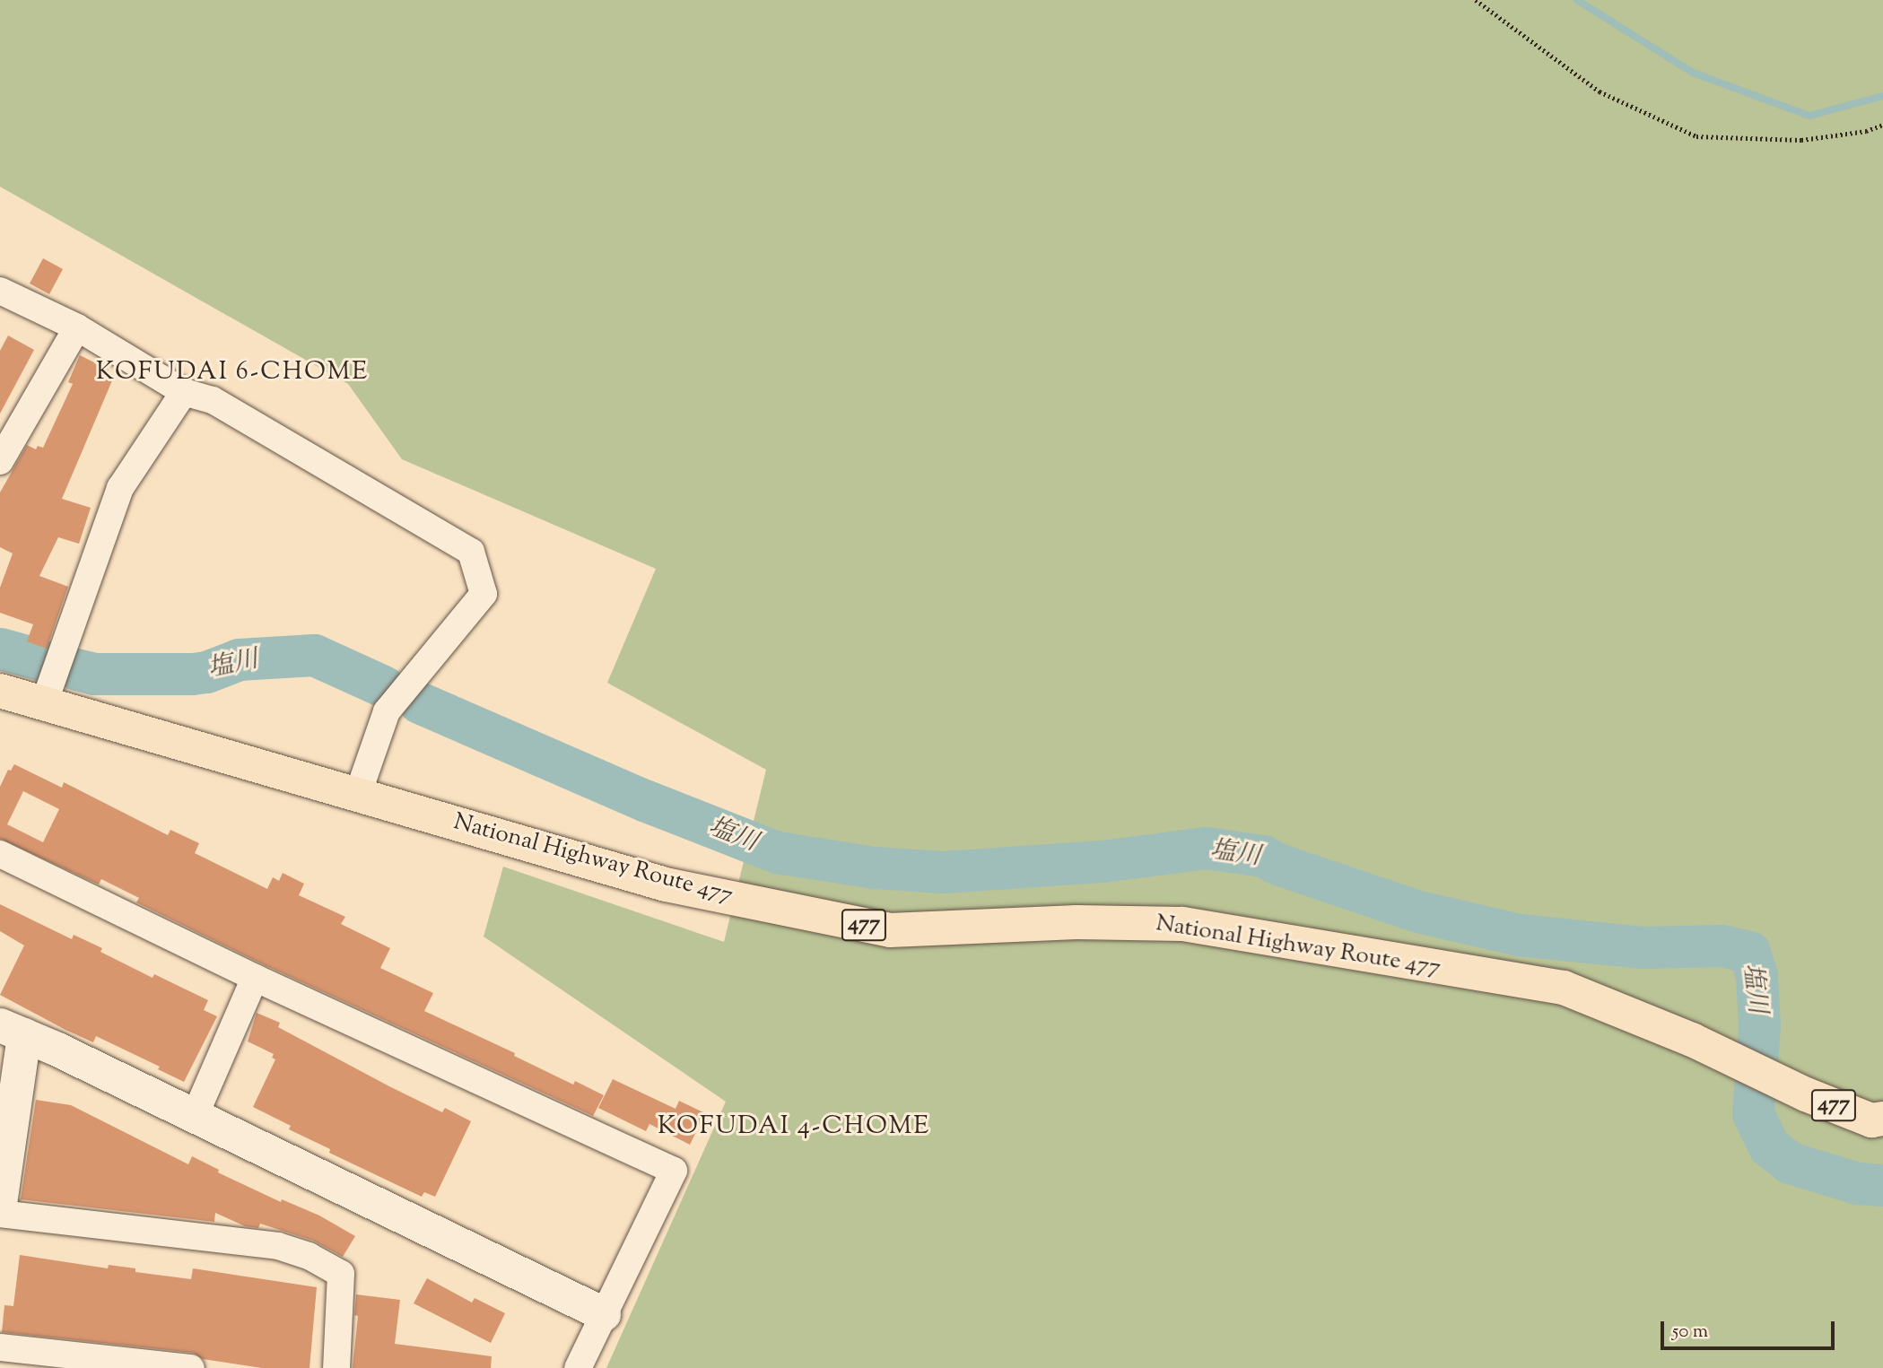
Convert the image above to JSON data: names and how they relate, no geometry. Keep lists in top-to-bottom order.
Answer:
{
  "streets": {
    "highway": ["National Highway Route 477", "477"]
  },
  "districts": ["KOFUDAI 6-CHOME", "KOFUDAI 4-CHOME"],
  "water": ["塩川"],
  "scale_bar": "50 m"
}
